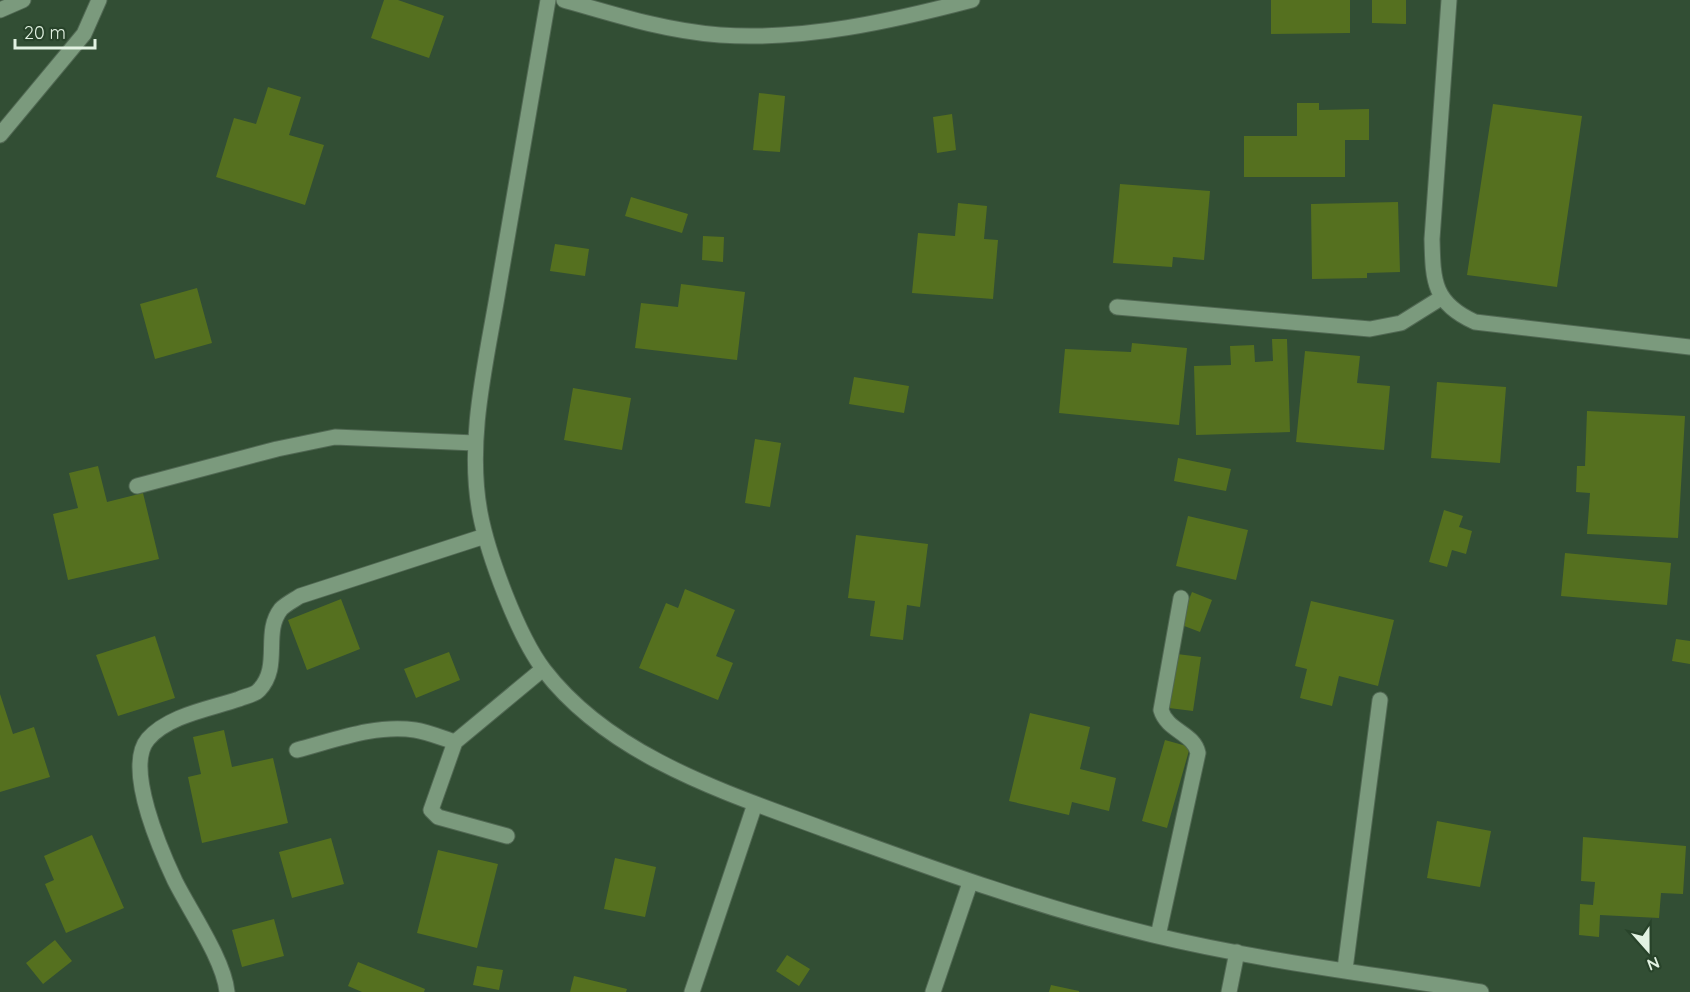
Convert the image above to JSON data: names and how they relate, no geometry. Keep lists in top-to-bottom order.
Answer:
{
  "scale_bar": "20 m",
  "north": "bottom"
}
